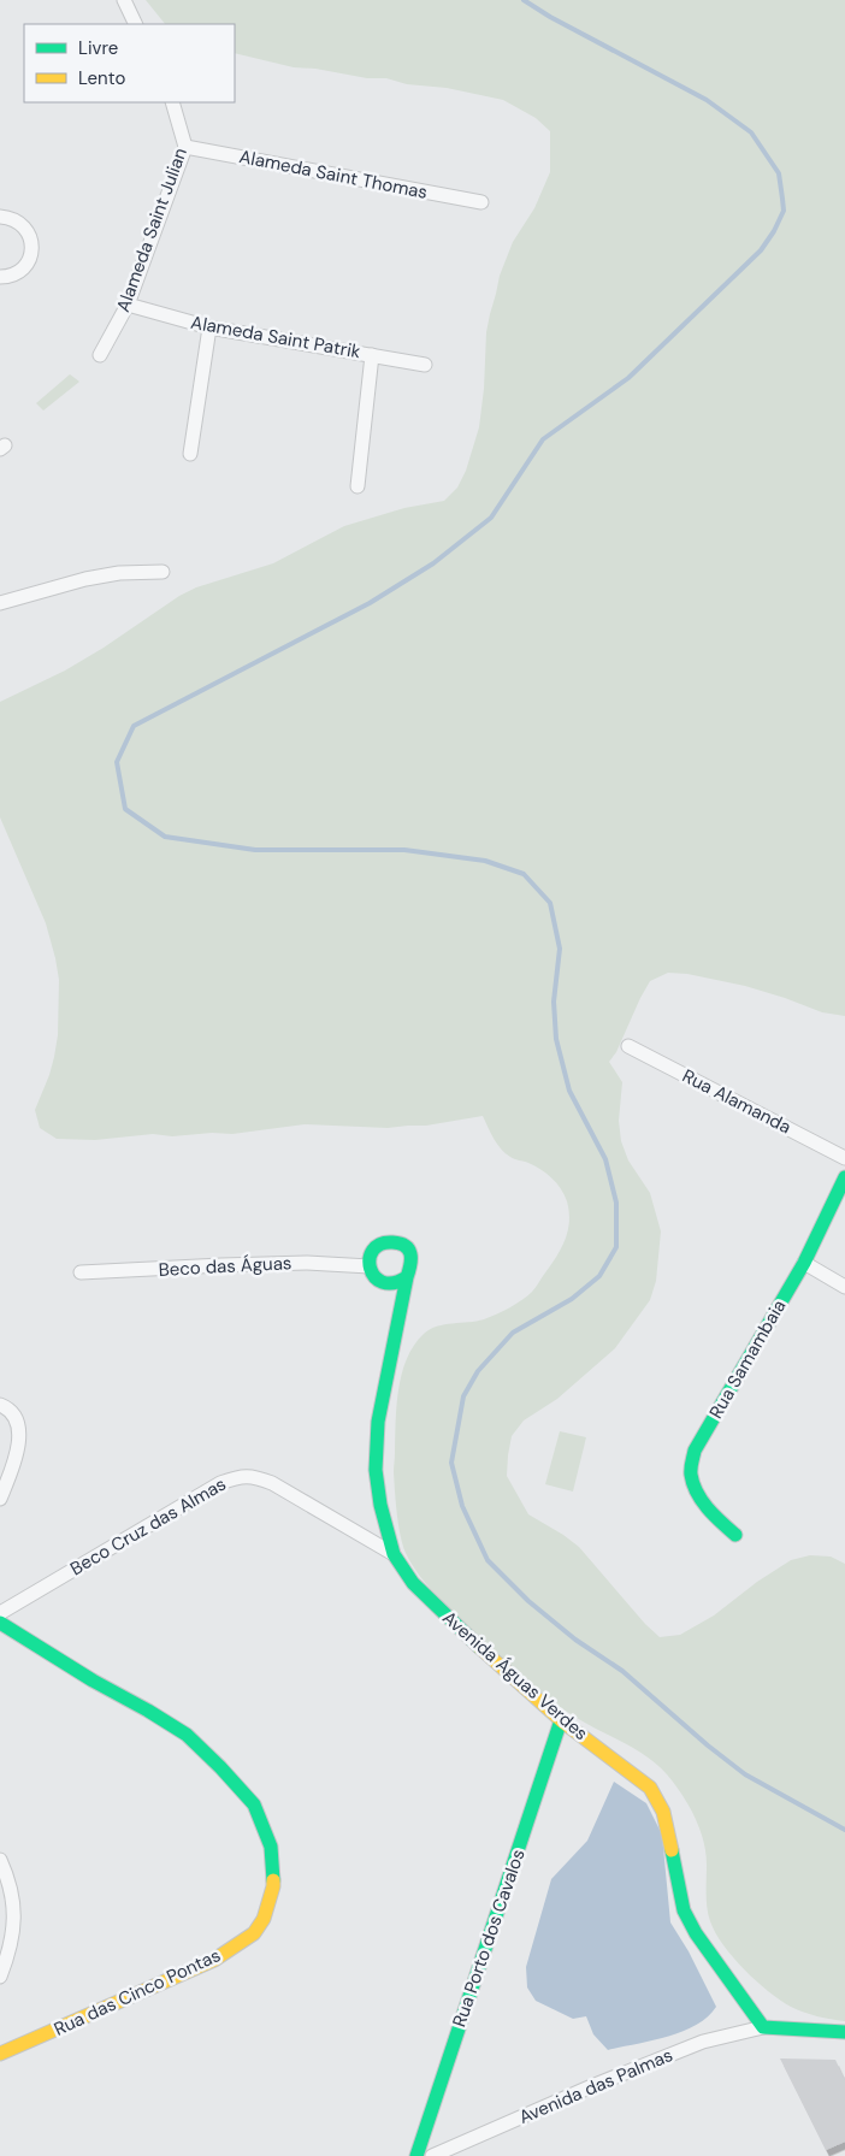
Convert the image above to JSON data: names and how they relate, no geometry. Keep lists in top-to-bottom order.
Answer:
{
  "streets": {
    "street": [
      "Alameda Saint Thomas",
      "Alameda Saint Julian",
      "Alameda Saint Patrik",
      "Rua Alamanda",
      "Beco das Águas",
      "Rua Samambaia",
      "Beco Cruz das Almas",
      "Avenida Águas Verdes",
      "Rua Porto dos Cavalos",
      "Rua das Cinco Pontas",
      "Avenida das Palmas"
    ]
  },
  "crossings": [
    ["Alameda Saint Thomas", "Alameda Saint Julian"],
    ["Alameda Saint Julian", "Alameda Saint Patrik"],
    ["Beco das Águas", "Avenida Águas Verdes"],
    ["Beco Cruz das Almas", "Avenida Águas Verdes"],
    ["Avenida Águas Verdes", "Rua Porto dos Cavalos"],
    ["Avenida Águas Verdes", "Avenida das Palmas"]
  ],
  "legend": ["Livre", "Lento"]
}
